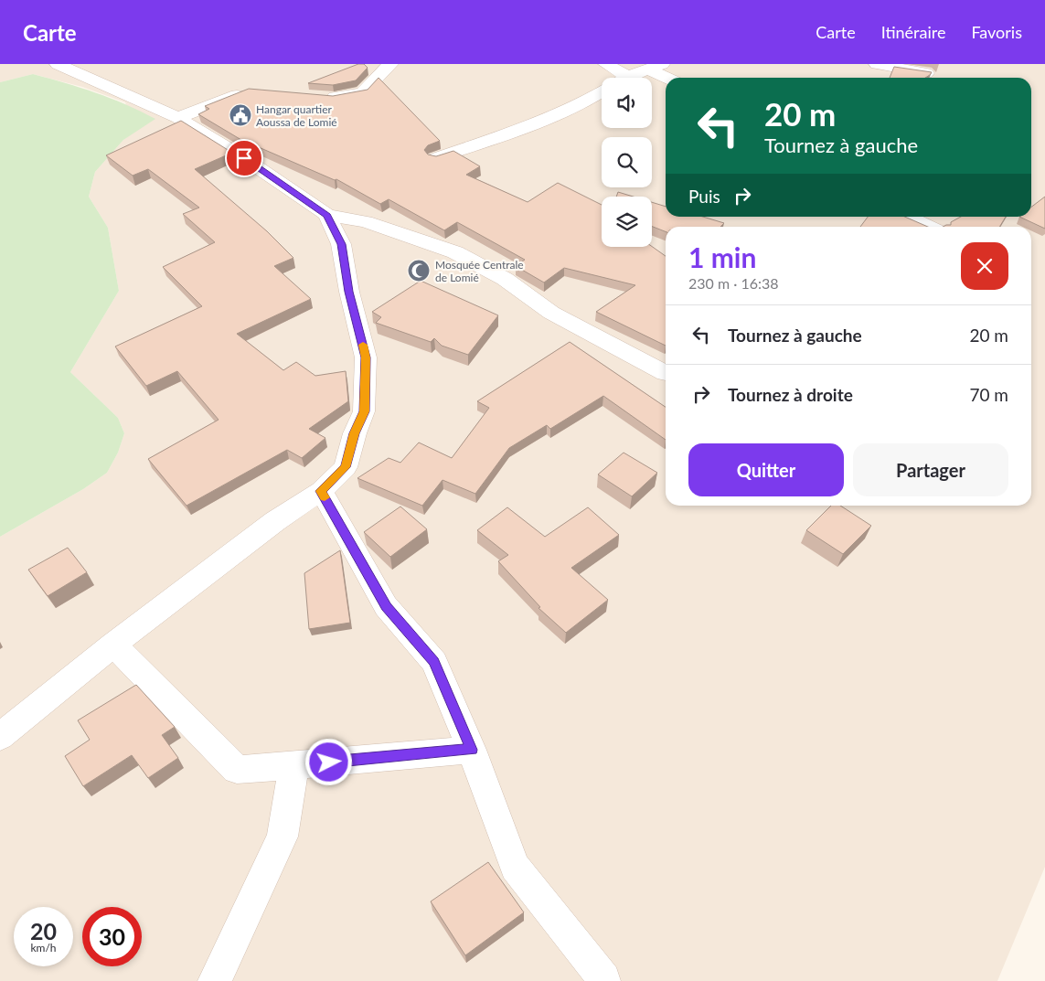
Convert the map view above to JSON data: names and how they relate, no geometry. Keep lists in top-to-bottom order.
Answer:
{
  "places": {
    "public building": ["Hangar quartier Aoussa de Lomié"],
    "mosque": ["Mosquée Centrale de Lomié"]
  },
  "page": {
    "header": "Carte",
    "nav": ["Carte", "Itinéraire", "Favoris"],
    "turn": ["20 m", "Tournez à gauche"],
    "then": "Puis",
    "heading": ["1 min", "230 m · 16:38"],
    "list": [
      {
        "name": "Tournez à gauche",
        "value": "20 m"
      },
      {
        "name": "Tournez à droite",
        "value": "70 m"
      }
    ],
    "buttons": ["Quitter", "Partager"],
    "speed": "20 km/h",
    "limit": "30"
  }
}
